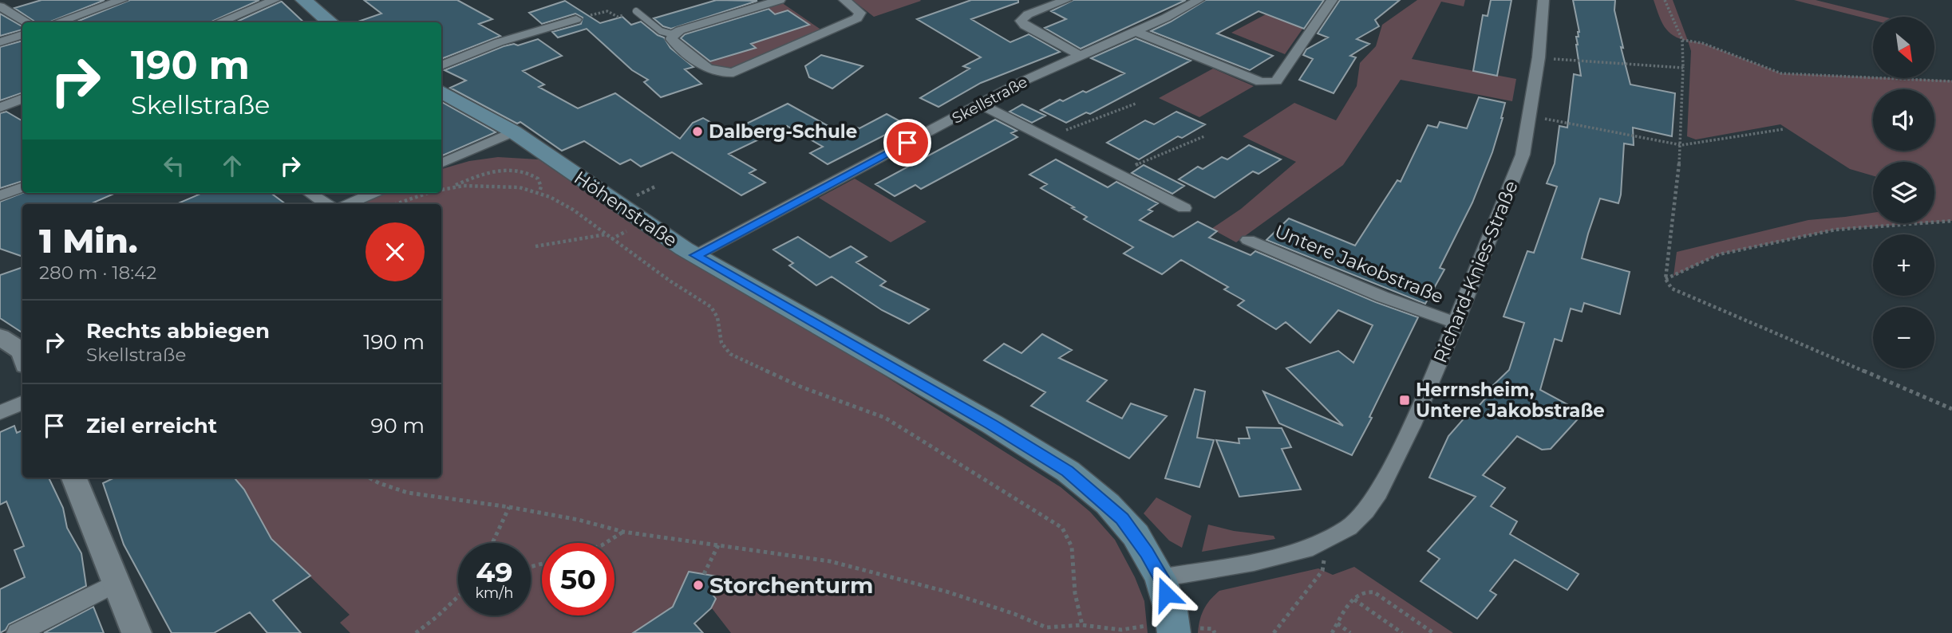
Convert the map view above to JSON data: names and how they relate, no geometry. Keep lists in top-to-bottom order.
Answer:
{
  "streets": {
    "main road": ["Höhenstraße"],
    "street": ["Skellstraße", "Untere Jakobstraße", "Richard-Knies-Straße"]
  },
  "crossings": [
    ["Skellstraße", "Höhenstraße"],
    ["Höhenstraße", "Richard-Knies-Straße"],
    ["Untere Jakobstraße", "Richard-Knies-Straße"]
  ],
  "places": {
    "other": ["Dalberg-Schule", "Storchenturm"],
    "transit": ["Herrnsheim, Untere Jakobstraße"]
  },
  "north": "bottom right",
  "page": {
    "map_buttons": ["+", "−"],
    "turn": ["190 m", "Skellstraße"],
    "heading": ["1 Min.", "280 m · 18:42"],
    "list": [
      {
        "name": "Rechts abbiegen",
        "note": "Skellstraße",
        "value": "190 m"
      },
      {
        "name": "Ziel erreicht",
        "value": "90 m"
      }
    ],
    "speed": "49 km/h",
    "limit": "50"
  }
}
